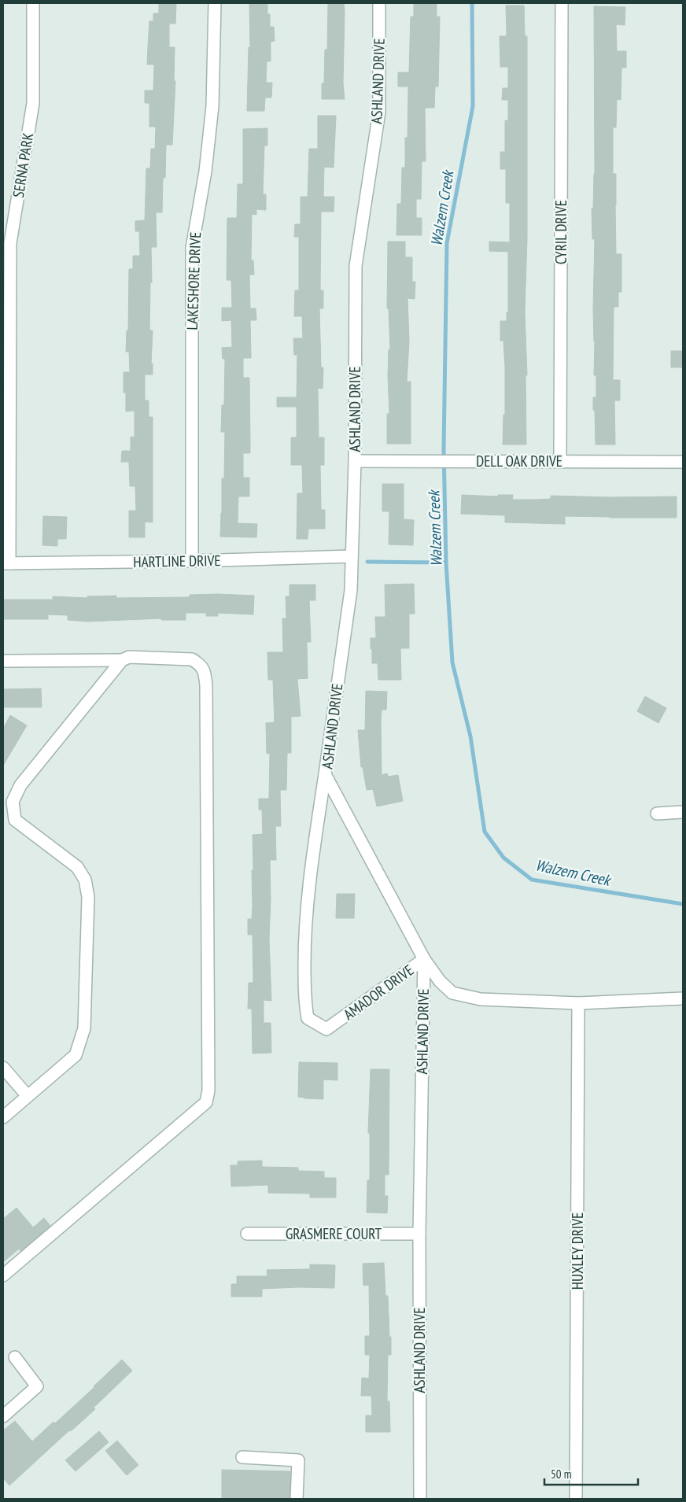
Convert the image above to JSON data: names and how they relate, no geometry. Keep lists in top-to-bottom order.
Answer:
{
  "streets": {
    "street": [
      "ASHLAND DRIVE",
      "SERNA PARK",
      "CYRIL DRIVE",
      "LAKESHORE DRIVE",
      "DELL OAK DRIVE",
      "HARTLINE DRIVE",
      "AMADOR DRIVE",
      "GRASMERE COURT",
      "HUXLEY DRIVE"
    ]
  },
  "crossings": [
    ["ASHLAND DRIVE", "DELL OAK DRIVE"],
    ["ASHLAND DRIVE", "HARTLINE DRIVE"],
    ["ASHLAND DRIVE", "AMADOR DRIVE"],
    ["ASHLAND DRIVE", "GRASMERE COURT"],
    ["SERNA PARK", "HARTLINE DRIVE"],
    ["CYRIL DRIVE", "DELL OAK DRIVE"],
    ["LAKESHORE DRIVE", "HARTLINE DRIVE"],
    ["AMADOR DRIVE", "HUXLEY DRIVE"]
  ],
  "water": ["Walzem Creek"],
  "scale_bar": "50 m"
}
